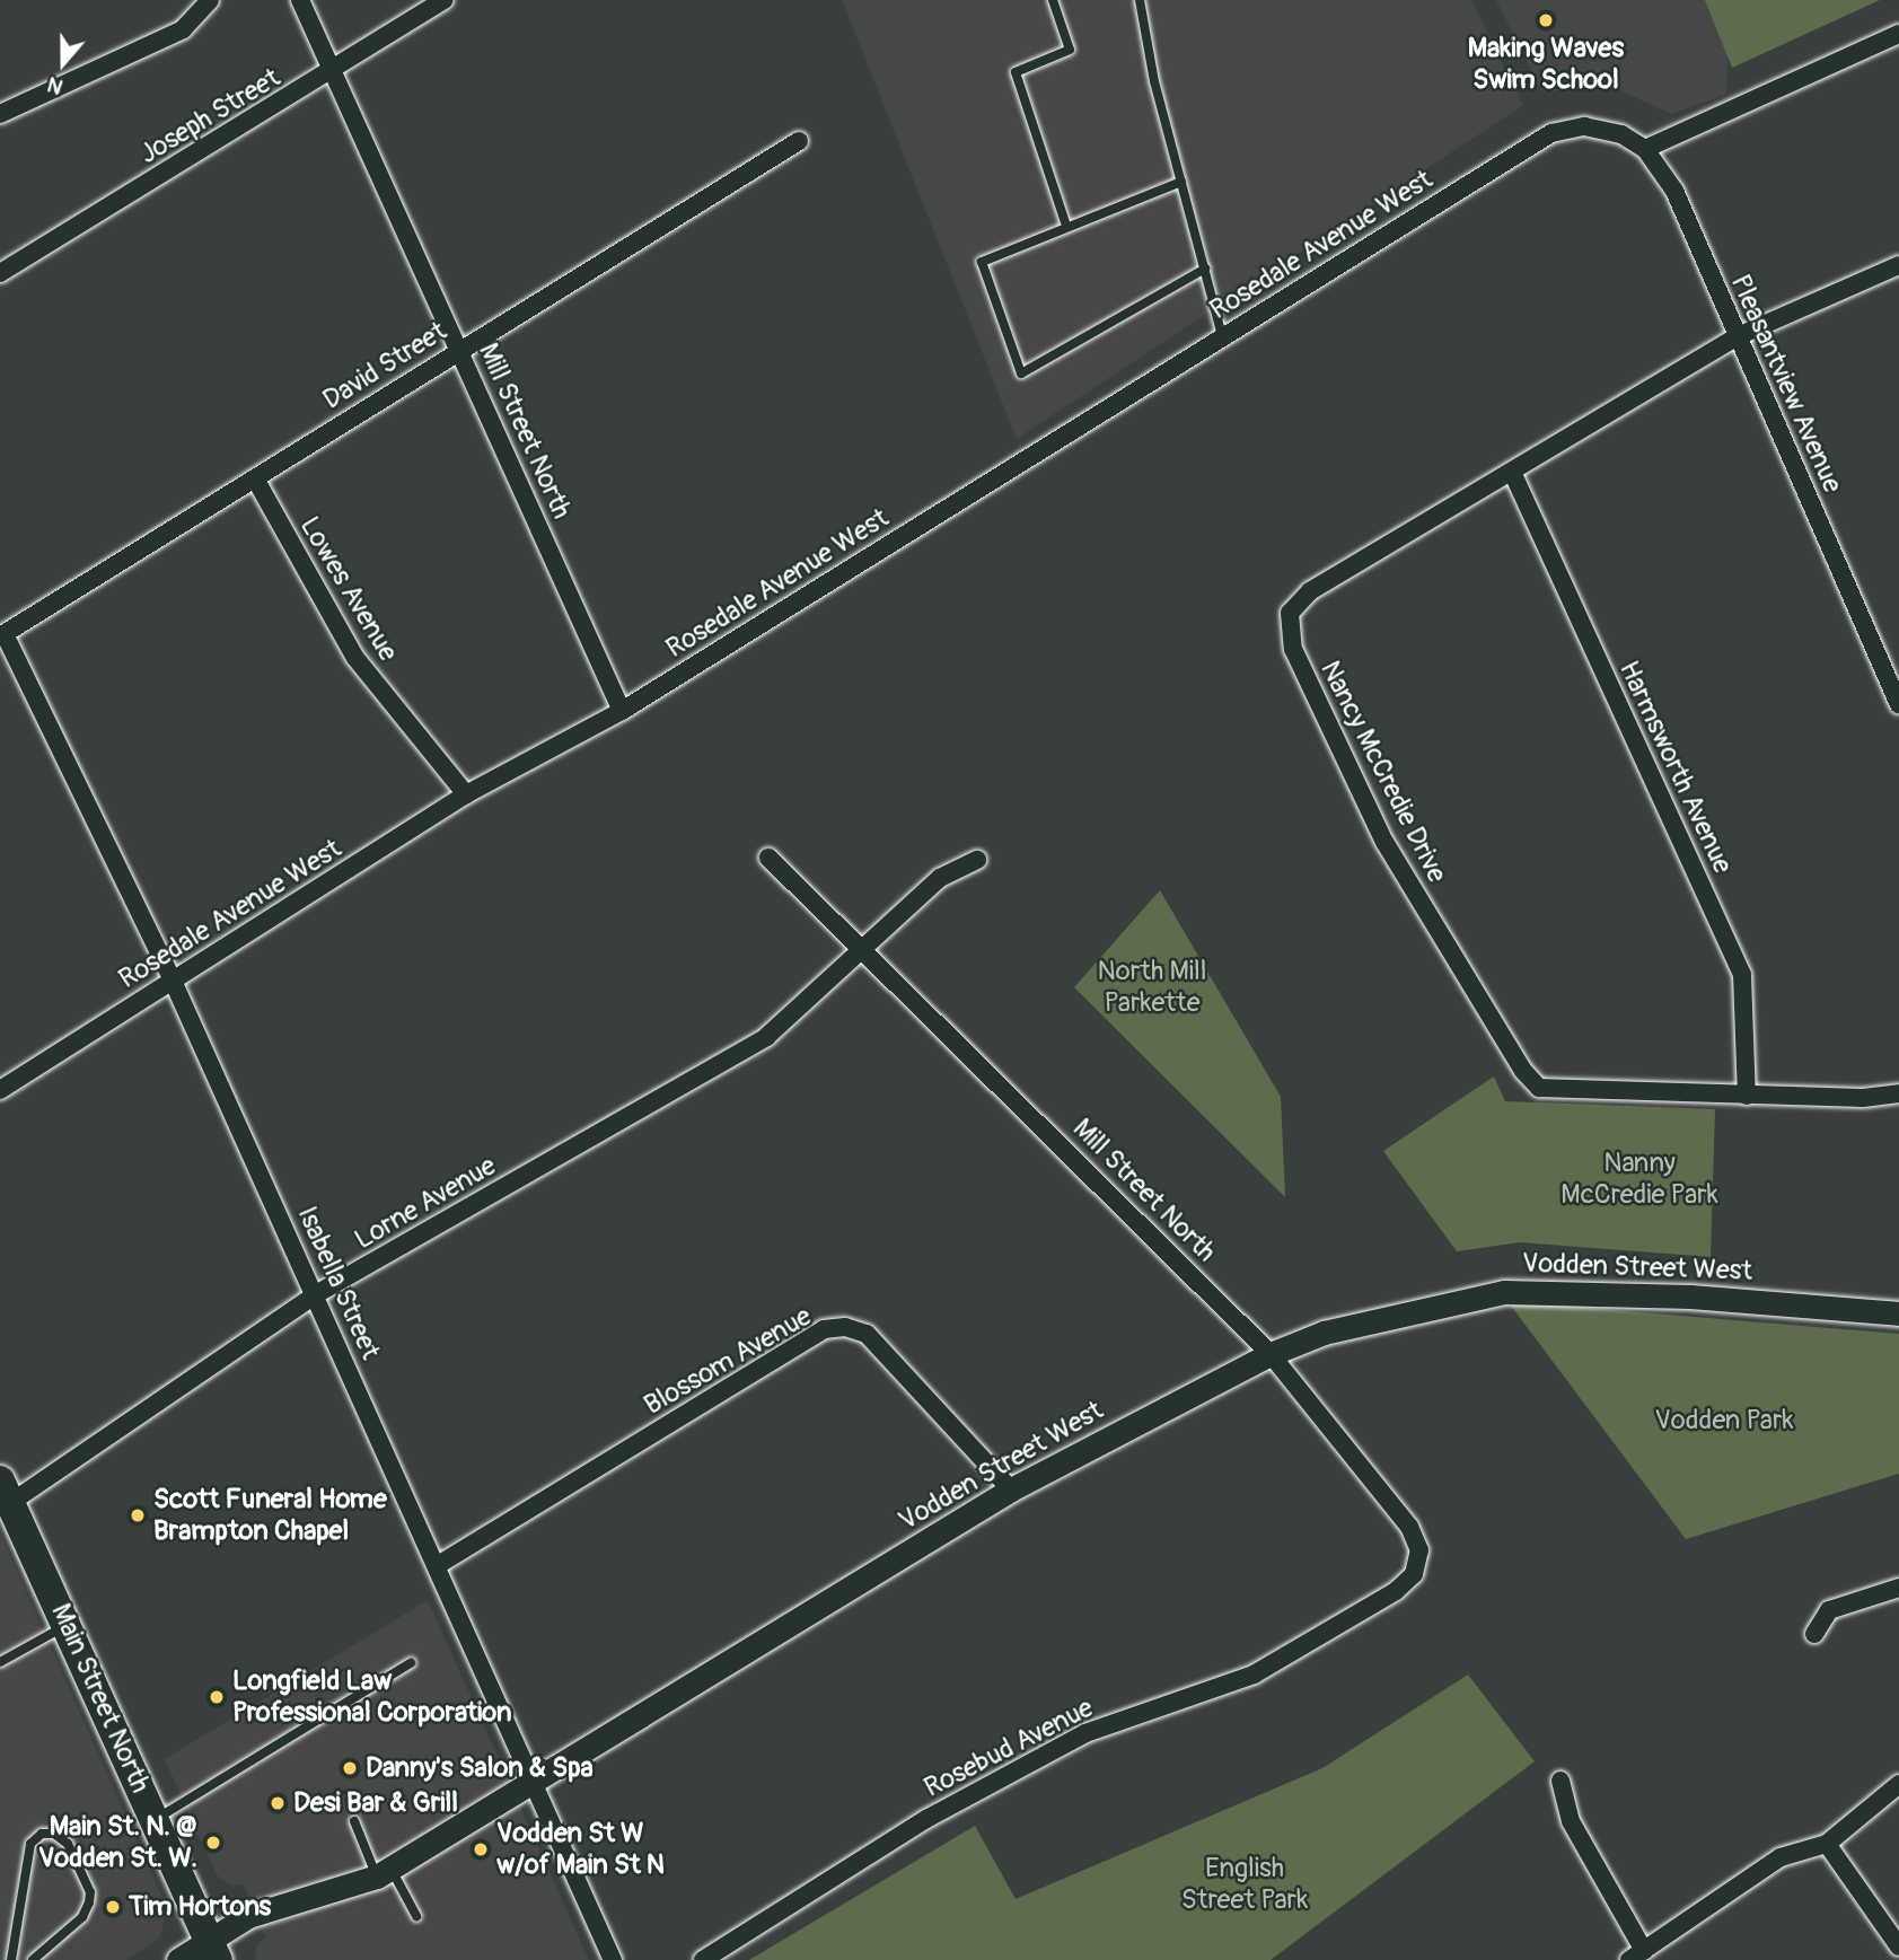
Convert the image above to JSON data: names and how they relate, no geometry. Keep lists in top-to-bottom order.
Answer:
{
  "streets": {
    "main road": ["Main Street North"],
    "street": [
      "Joseph Street",
      "Rosedale Avenue West",
      "David Street",
      "Pleasantview Avenue",
      "Mill Street North",
      "Lowes Avenue",
      "Harmsworth Avenue",
      "Nancy McCredie Drive",
      "Lorne Avenue",
      "Vodden Street West",
      "Isabella Street",
      "Blossom Avenue",
      "Rosebud Avenue"
    ]
  },
  "crossings": [
    ["Joseph Street", "Mill Street North"],
    ["Rosedale Avenue West", "Pleasantview Avenue"],
    ["Rosedale Avenue West", "Mill Street North"],
    ["Rosedale Avenue West", "Lowes Avenue"],
    ["Rosedale Avenue West", "Isabella Street"],
    ["David Street", "Mill Street North"],
    ["David Street", "Lowes Avenue"],
    ["David Street", "Isabella Street"],
    ["Pleasantview Avenue", "Nancy McCredie Drive"],
    ["Mill Street North", "Lorne Avenue"],
    ["Mill Street North", "Vodden Street West"],
    ["Mill Street North", "Rosebud Avenue"],
    ["Harmsworth Avenue", "Nancy McCredie Drive"],
    ["Lorne Avenue", "Isabella Street"],
    ["Lorne Avenue", "Main Street North"],
    ["Vodden Street West", "Isabella Street"],
    ["Vodden Street West", "Blossom Avenue"],
    ["Vodden Street West", "Main Street North"],
    ["Isabella Street", "Blossom Avenue"]
  ],
  "parks": [
    "North Mill Parkette",
    "Nanny McCredie Park",
    "Vodden Park",
    "English Street Park"
  ],
  "places": [
    "Making Waves Swim School",
    "Scott Funeral Home Brampton Chapel",
    "Longfield Law Professional Corporation",
    "Danny's Salon & Spa",
    "Desi Bar & Grill",
    "Main St. N. @ Vodden St. W.",
    "Vodden St W w/of Main St N",
    "Tim Hortons"
  ],
  "north": "bottom"
}
